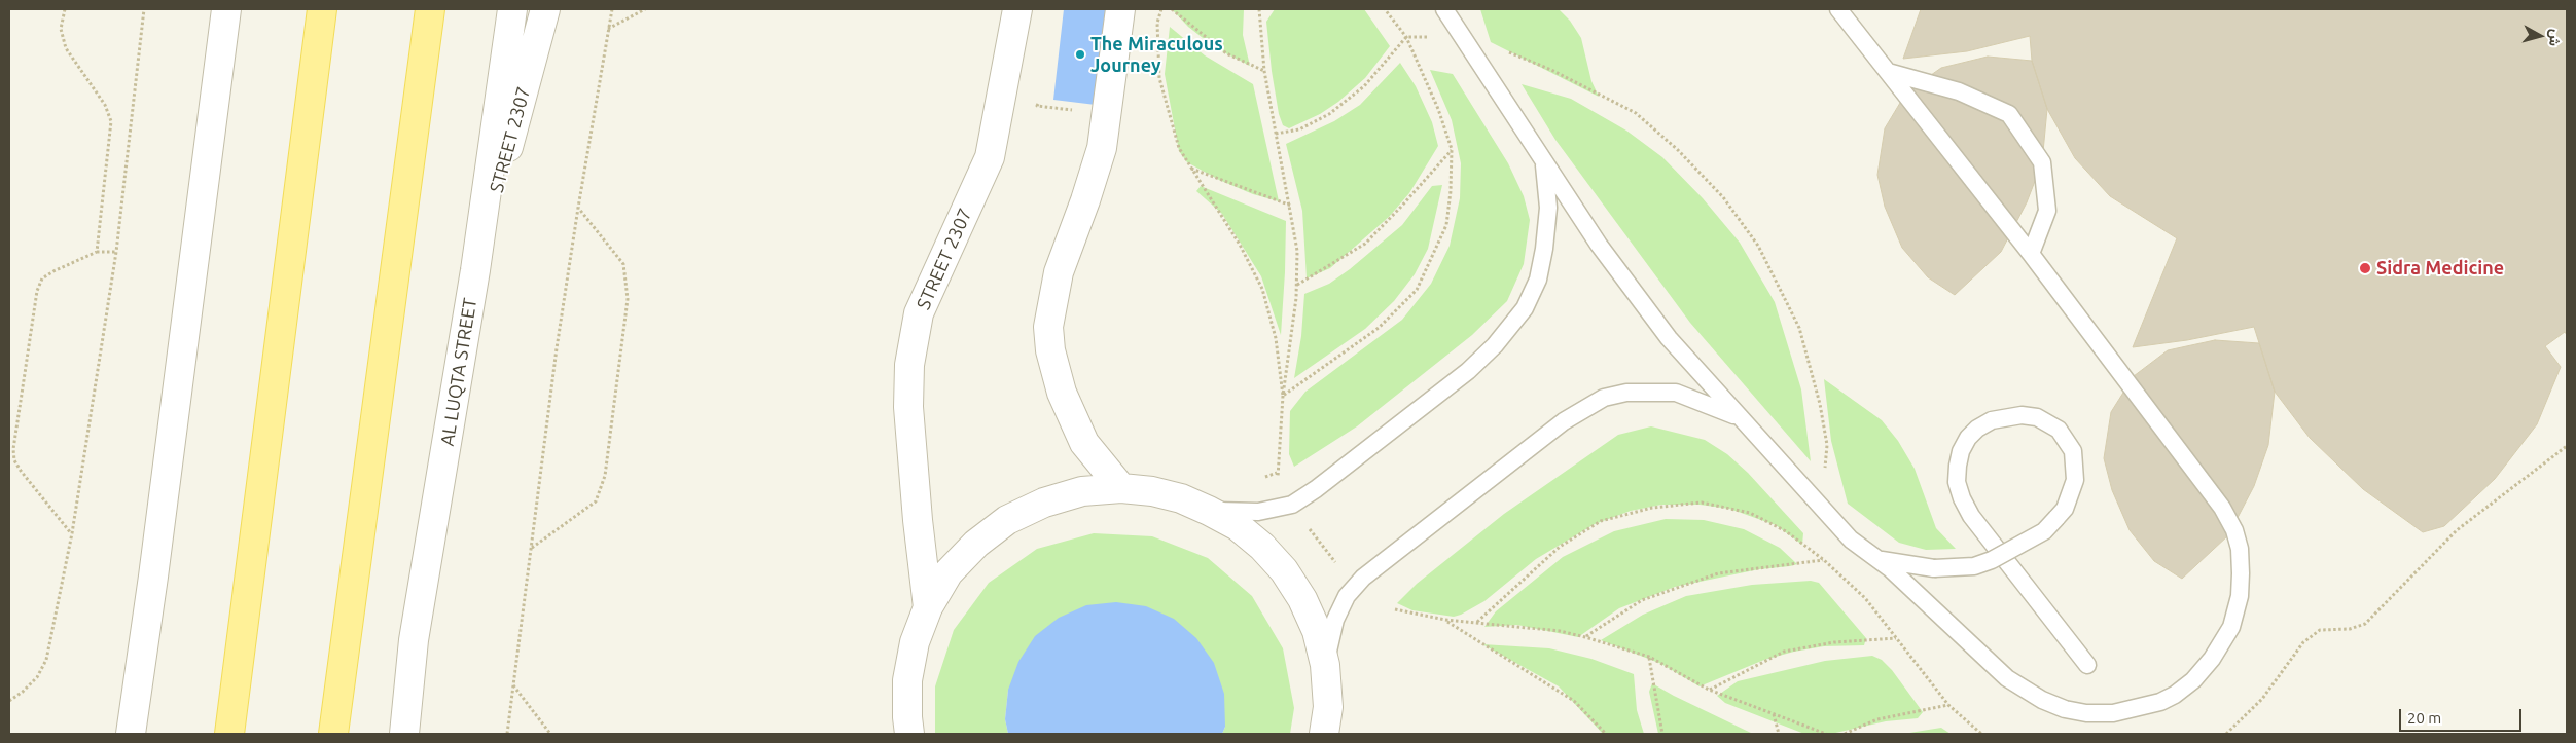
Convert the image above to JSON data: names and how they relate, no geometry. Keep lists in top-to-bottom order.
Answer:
{
  "streets": {
    "street": ["STREET 2307", "AL LUQTA STREET"]
  },
  "crossings": [
    ["STREET 2307", "AL LUQTA STREET"]
  ],
  "places": ["The Miraculous Journey", "Sidra Medicine"],
  "scale_bar": "20 m",
  "north": "right"
}
